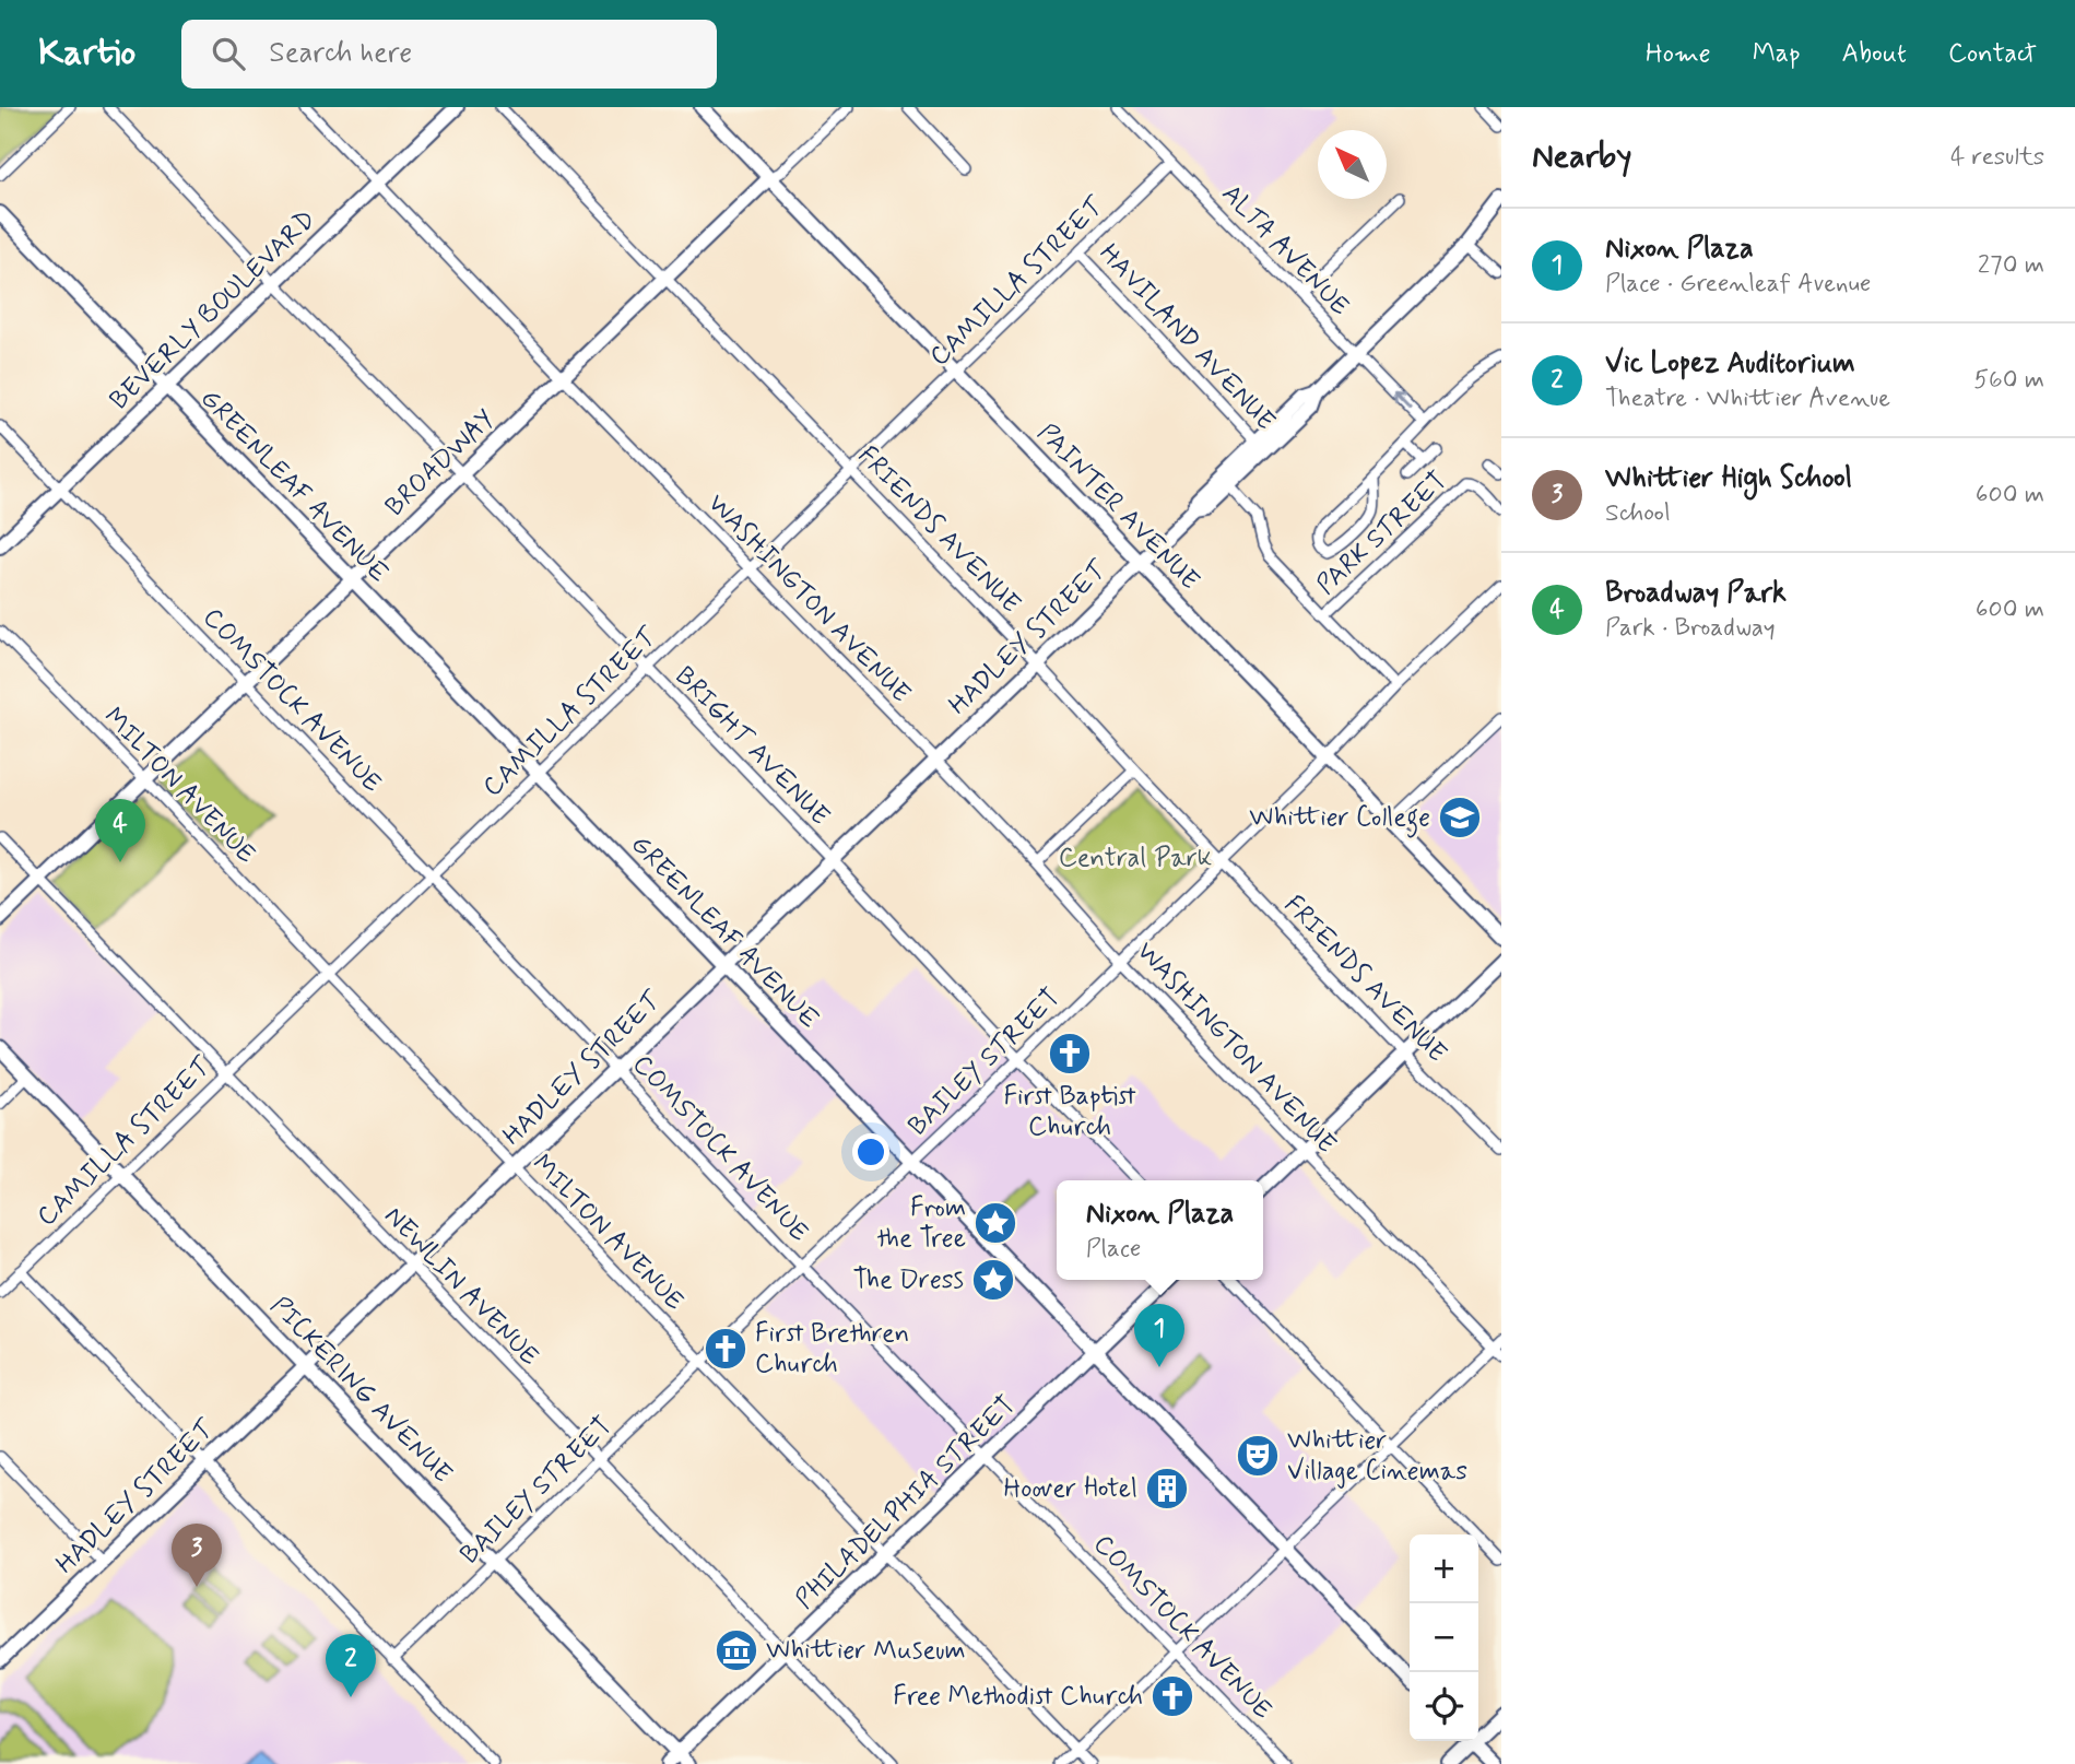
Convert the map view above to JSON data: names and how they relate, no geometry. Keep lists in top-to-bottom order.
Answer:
{
  "streets": {
    "street": [
      "ALTA AVENUE",
      "CAMILLA STREET",
      "BEVERLY BOULEVARD",
      "HAVILAND AVENUE",
      "BROADWAY",
      "GREENLEAF AVENUE",
      "PAINTER AVENUE",
      "FRIENDS AVENUE",
      "PARK STREET",
      "WASHINGTON AVENUE",
      "HADLEY STREET",
      "COMSTOCK AVENUE",
      "BRIGHT AVENUE",
      "MILTON AVENUE",
      "BAILEY STREET",
      "NEWLIN AVENUE",
      "PICKERING AVENUE",
      "PHILADELPHIA STREET"
    ]
  },
  "crossings": [
    ["ALTA AVENUE", "CAMILLA STREET"],
    ["ALTA AVENUE", "HADLEY STREET"],
    ["CAMILLA STREET", "HAVILAND AVENUE"],
    ["CAMILLA STREET", "GREENLEAF AVENUE"],
    ["CAMILLA STREET", "PAINTER AVENUE"],
    ["CAMILLA STREET", "FRIENDS AVENUE"],
    ["CAMILLA STREET", "WASHINGTON AVENUE"],
    ["CAMILLA STREET", "COMSTOCK AVENUE"],
    ["CAMILLA STREET", "BRIGHT AVENUE"],
    ["CAMILLA STREET", "MILTON AVENUE"],
    ["CAMILLA STREET", "NEWLIN AVENUE"],
    ["CAMILLA STREET", "PICKERING AVENUE"],
    ["BEVERLY BOULEVARD", "GREENLEAF AVENUE"],
    ["BEVERLY BOULEVARD", "WASHINGTON AVENUE"],
    ["BEVERLY BOULEVARD", "COMSTOCK AVENUE"],
    ["BEVERLY BOULEVARD", "BRIGHT AVENUE"],
    ["HAVILAND AVENUE", "HADLEY STREET"],
    ["BROADWAY", "GREENLEAF AVENUE"],
    ["BROADWAY", "PAINTER AVENUE"],
    ["BROADWAY", "FRIENDS AVENUE"],
    ["BROADWAY", "WASHINGTON AVENUE"],
    ["BROADWAY", "COMSTOCK AVENUE"],
    ["BROADWAY", "BRIGHT AVENUE"],
    ["BROADWAY", "MILTON AVENUE"],
    ["BROADWAY", "NEWLIN AVENUE"],
    ["GREENLEAF AVENUE", "HADLEY STREET"],
    ["GREENLEAF AVENUE", "BAILEY STREET"],
    ["GREENLEAF AVENUE", "PHILADELPHIA STREET"],
    ["PAINTER AVENUE", "HADLEY STREET"],
    ["PAINTER AVENUE", "BAILEY STREET"],
    ["FRIENDS AVENUE", "HADLEY STREET"],
    ["FRIENDS AVENUE", "BAILEY STREET"],
    ["WASHINGTON AVENUE", "HADLEY STREET"],
    ["WASHINGTON AVENUE", "BAILEY STREET"],
    ["HADLEY STREET", "COMSTOCK AVENUE"],
    ["HADLEY STREET", "BRIGHT AVENUE"],
    ["HADLEY STREET", "MILTON AVENUE"],
    ["HADLEY STREET", "NEWLIN AVENUE"],
    ["HADLEY STREET", "PICKERING AVENUE"],
    ["COMSTOCK AVENUE", "BAILEY STREET"],
    ["COMSTOCK AVENUE", "PHILADELPHIA STREET"],
    ["BRIGHT AVENUE", "BAILEY STREET"],
    ["MILTON AVENUE", "BAILEY STREET"],
    ["MILTON AVENUE", "PHILADELPHIA STREET"],
    ["BAILEY STREET", "NEWLIN AVENUE"],
    ["BAILEY STREET", "PICKERING AVENUE"],
    ["NEWLIN AVENUE", "PHILADELPHIA STREET"],
    ["PICKERING AVENUE", "PHILADELPHIA STREET"]
  ],
  "parks": ["Central Park"],
  "places": {
    "school or university": ["Whittier College"],
    "church": ["First Baptist Church", "First Brethren Church", "Free Methodist Church"],
    "place": ["From the Tree", "The Dress"],
    "theatre": ["Whittier Village Cinemas"],
    "building": ["Hoover Hotel"],
    "museum": ["Whittier Museum"]
  },
  "north": "top left",
  "page": {
    "header": "Kartio",
    "search": "Search here",
    "nav": [
      "Home",
      "Map",
      "About",
      "Contact"
    ],
    "heading": ["Nearby", "4 results"],
    "list": [
      {
        "mark": "1",
        "name": "Nixon Plaza",
        "note": "Place · Greenleaf Avenue",
        "value": "270 m"
      },
      {
        "mark": "2",
        "name": "Vic Lopez Auditorium",
        "note": "Theatre · Whittier Avenue",
        "value": "560 m"
      },
      {
        "mark": "3",
        "name": "Whittier High School",
        "note": "School",
        "value": "600 m"
      },
      {
        "mark": "4",
        "name": "Broadway Park",
        "note": "Park · Broadway",
        "value": "600 m"
      }
    ],
    "pins": [
      "4",
      "1",
      "3",
      "2"
    ],
    "popup": ["Nixon Plaza", "Place"],
    "map_buttons": ["+", "−"]
  }
}
